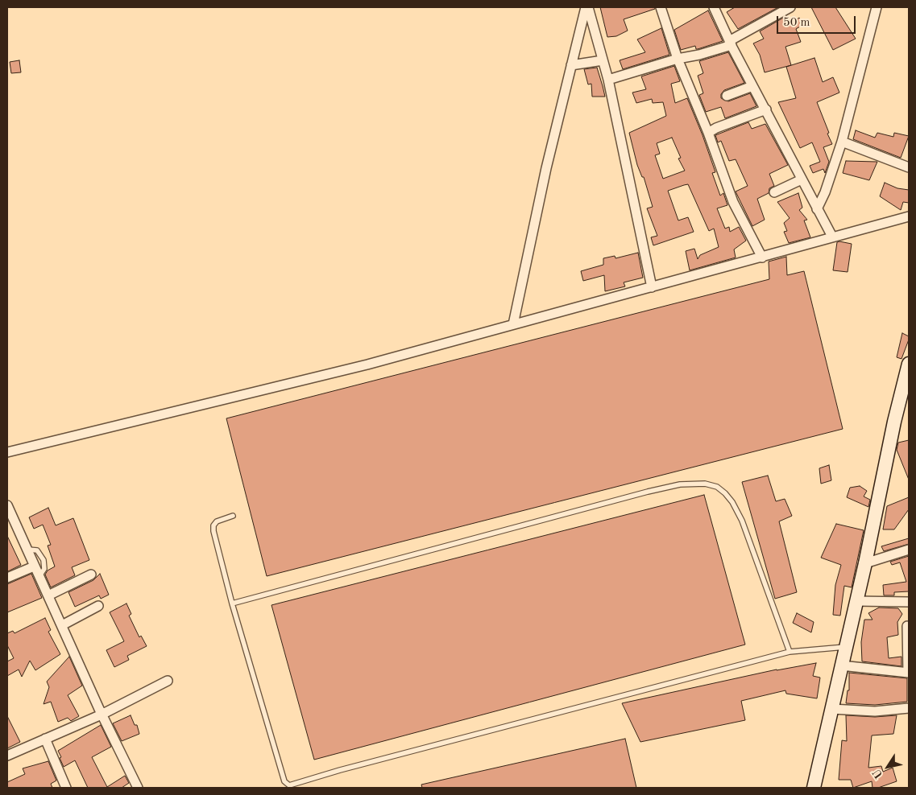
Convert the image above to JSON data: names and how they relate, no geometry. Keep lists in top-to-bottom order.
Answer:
{
  "scale_bar": "50 m",
  "north": "bottom left"
}
